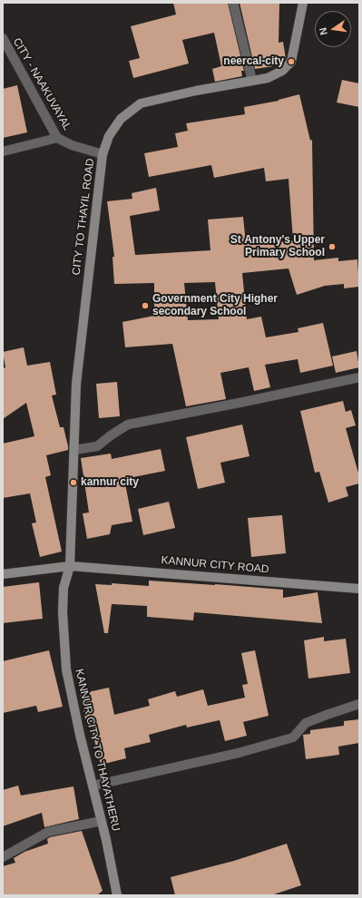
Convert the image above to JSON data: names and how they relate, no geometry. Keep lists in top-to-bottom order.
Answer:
{
  "streets": {
    "main road": ["CITY TO THAYIL ROAD", "KANNUR CITY ROAD", "KANNUR CITY TO THAYATHERU"],
    "street": ["CITY - NAAKUVAYAL"]
  },
  "crossings": [
    ["CITY - NAAKUVAYAL", "CITY TO THAYIL ROAD"],
    ["CITY TO THAYIL ROAD", "KANNUR CITY ROAD"],
    ["CITY TO THAYIL ROAD", "KANNUR CITY TO THAYATHERU"],
    ["KANNUR CITY ROAD", "KANNUR CITY TO THAYATHERU"]
  ],
  "places": [
    "neercal-city",
    "St Antony's Upper Primary School",
    "Government City Higher secondary School",
    "kannur city"
  ],
  "north": "left"
}
